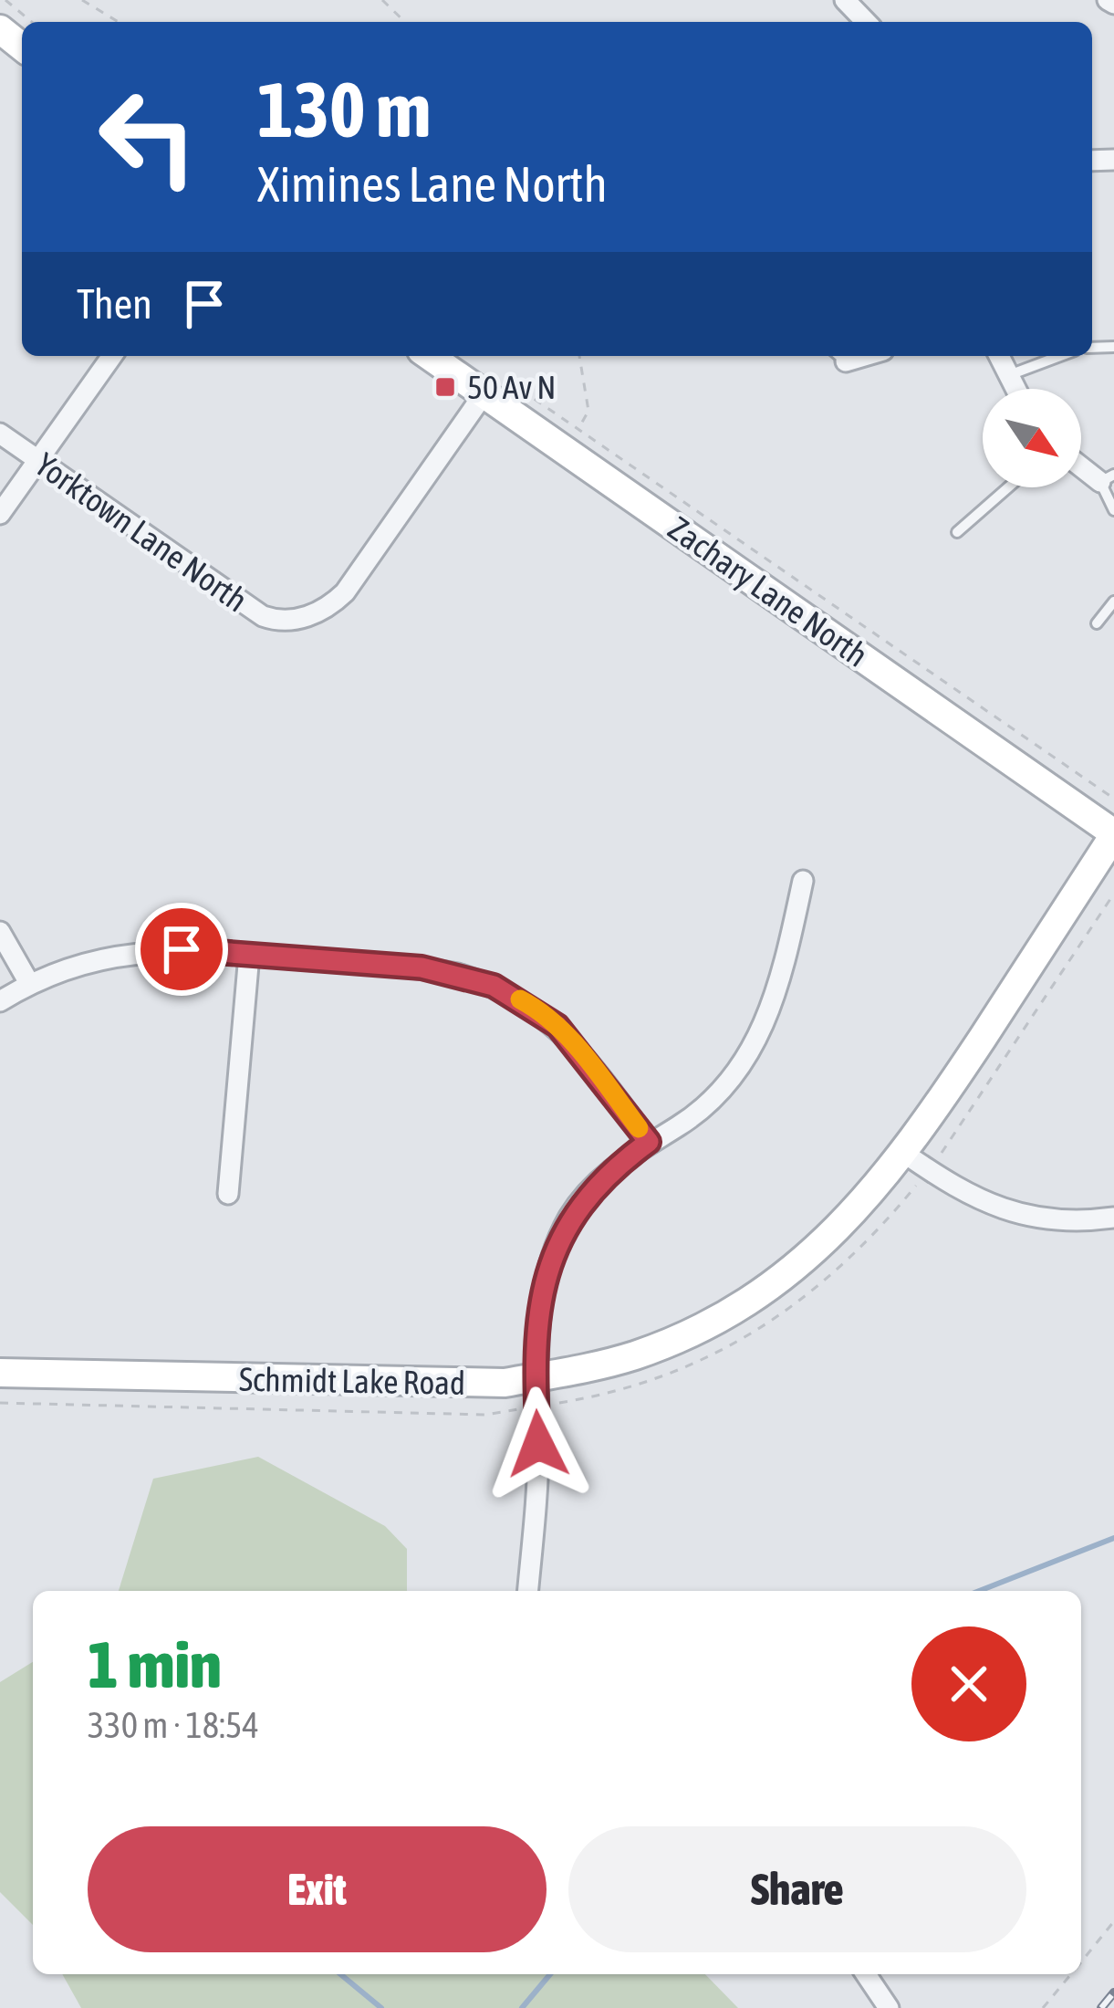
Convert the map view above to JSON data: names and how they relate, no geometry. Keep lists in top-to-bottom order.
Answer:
{
  "streets": {
    "street": ["Yorktown Lane North", "Zachary Lane North", "Schmidt Lake Road"]
  },
  "crossings": [
    ["Yorktown Lane North", "Zachary Lane North"],
    ["Zachary Lane North", "Schmidt Lake Road"]
  ],
  "places": {
    "transit": ["50 Av N"]
  },
  "north": "bottom right",
  "page": {
    "turn": ["130 m", "Ximines Lane North"],
    "then": "Then",
    "heading": ["1 min", "330 m · 18:54"],
    "buttons": ["Exit", "Share"]
  }
}
